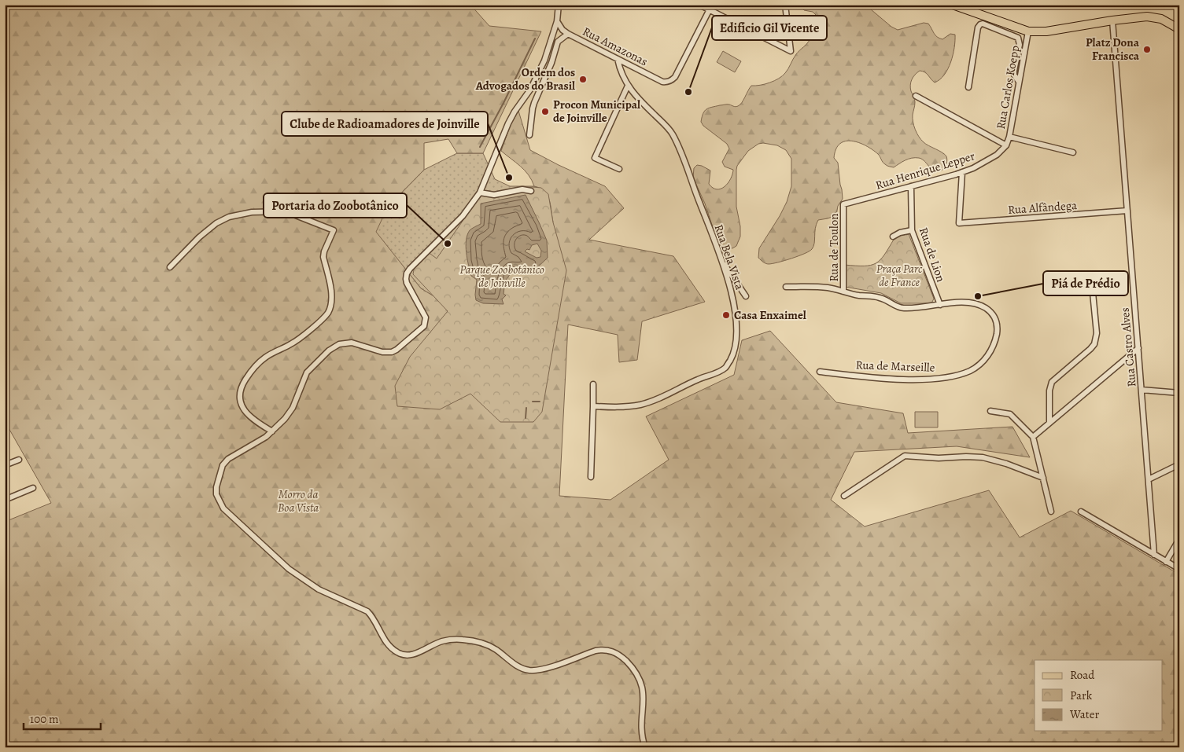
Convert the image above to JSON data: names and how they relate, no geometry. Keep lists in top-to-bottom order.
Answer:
{
  "streets": {
    "street": [
      "Rua Amazonas",
      "Rua Carlos Koepp",
      "Rua Henrique Lepper",
      "Rua Alfândega",
      "Rua de Toulon",
      "Rua de Lion",
      "Rua Bela Vista",
      "Rua Castro Alves",
      "Rua de Marseille"
    ]
  },
  "crossings": [
    ["Rua Amazonas", "Rua Bela Vista"],
    ["Rua Carlos Koepp", "Rua Henrique Lepper"],
    ["Rua Henrique Lepper", "Rua Alfândega"],
    ["Rua Henrique Lepper", "Rua de Toulon"],
    ["Rua Henrique Lepper", "Rua de Lion"],
    ["Rua Alfândega", "Rua Castro Alves"],
    ["Rua de Toulon", "Rua de Marseille"],
    ["Rua de Lion", "Rua de Marseille"]
  ],
  "parks": ["Praça Parc de France", "Parque Zoobotânico de Joinville", "Morro da Boa Vista"],
  "places": [
    "Platz Dona Francisca",
    "Ordem dos Advogados do Brasil",
    "Edifício Gil Vicente",
    "Procon Municipal de Joinville",
    "Clube de Radioamadores de Joinville",
    "Portaria do Zoobotânico",
    "Piá de Prédio",
    "Casa Enxaimel"
  ],
  "legend": ["Road", "Park", "Water"],
  "scale_bar": "100 m"
}
